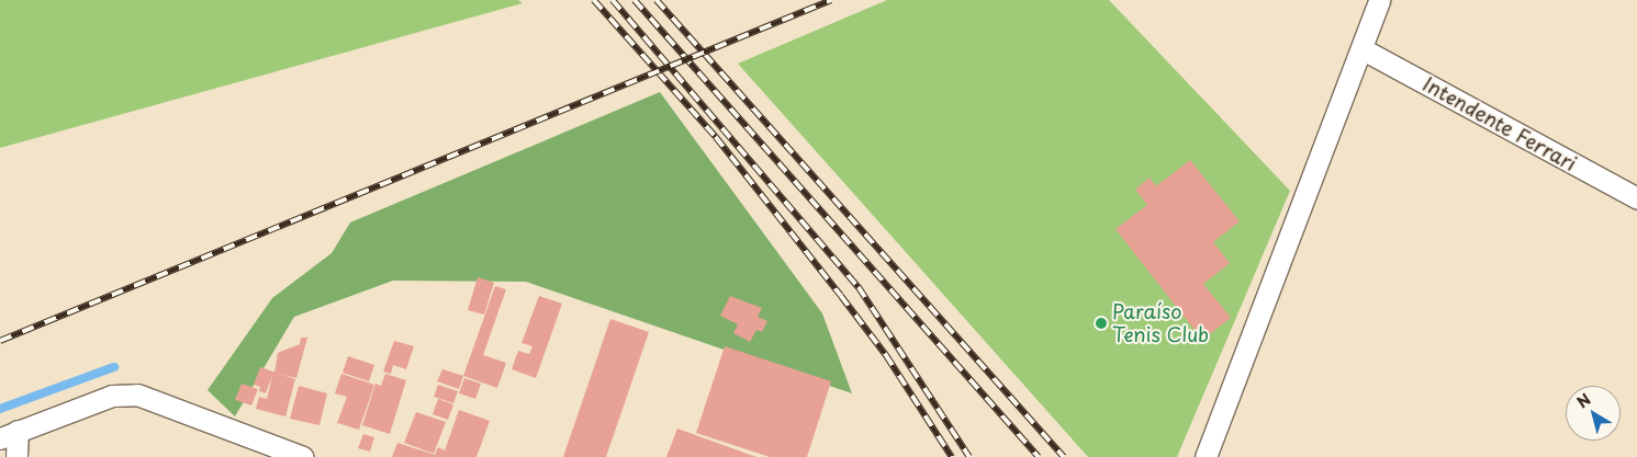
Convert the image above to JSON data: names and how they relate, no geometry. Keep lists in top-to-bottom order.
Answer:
{
  "streets": {
    "street": ["Intendente Ferrari"]
  },
  "places": ["Paraíso Tenis Club"],
  "north": "top left"
}
